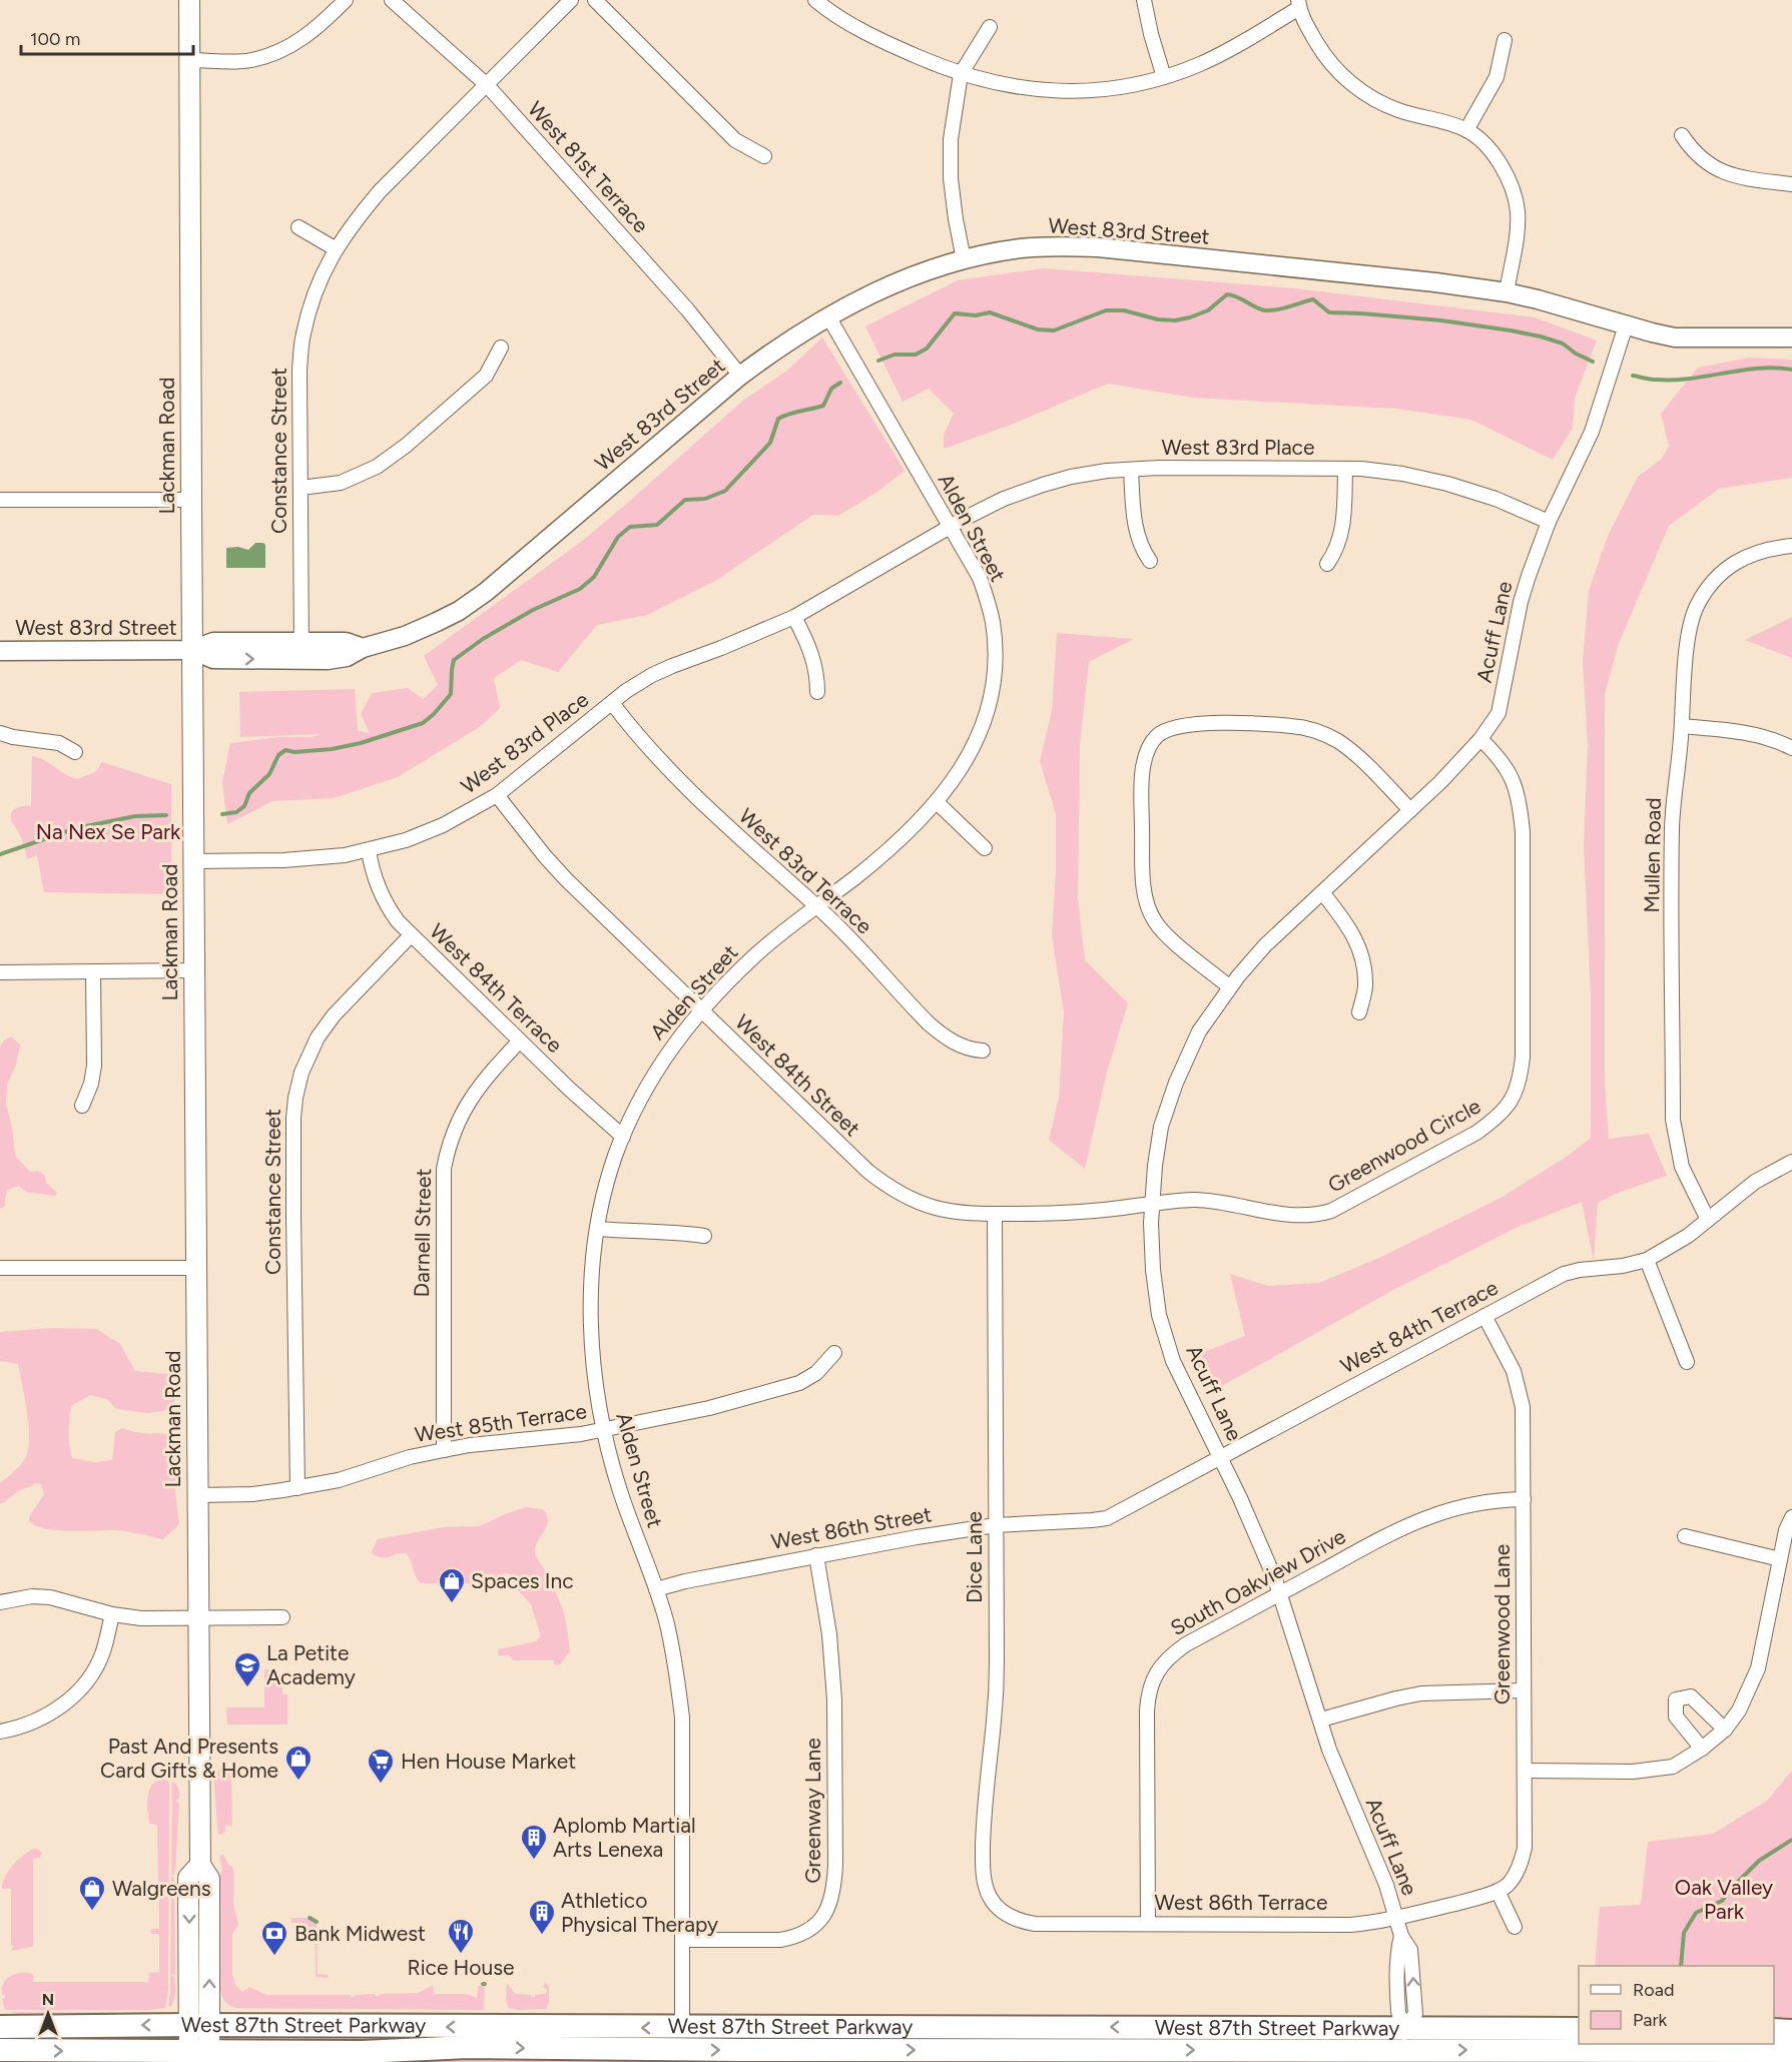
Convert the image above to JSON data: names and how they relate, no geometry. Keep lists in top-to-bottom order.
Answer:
{
  "streets": {
    "main road": ["Lackman Road", "West 87th Street Parkway"],
    "street": [
      "West 81st Terrace",
      "West 83rd Street",
      "West 83rd Place",
      "Constance Street",
      "Alden Street",
      "Acuff Lane",
      "Mullen Road",
      "West 83rd Terrace",
      "West 84th Terrace",
      "West 84th Street",
      "Greenwood Circle",
      "Darnell Street",
      "West 85th Terrace",
      "West 86th Street",
      "Dice Lane",
      "South Oakview Drive",
      "Greenwood Lane",
      "Greenway Lane",
      "West 86th Terrace"
    ]
  },
  "crossings": [
    ["West 81st Terrace", "West 83rd Street"],
    ["West 81st Terrace", "Constance Street"],
    ["West 83rd Street", "Lackman Road"],
    ["West 83rd Street", "Constance Street"],
    ["West 83rd Street", "Alden Street"],
    ["West 83rd Street", "Acuff Lane"],
    ["Lackman Road", "West 83rd Place"],
    ["Lackman Road", "West 85th Terrace"],
    ["Lackman Road", "West 87th Street Parkway"],
    ["West 83rd Place", "Alden Street"],
    ["West 83rd Place", "Acuff Lane"],
    ["West 83rd Place", "West 83rd Terrace"],
    ["West 83rd Place", "West 84th Terrace"],
    ["West 83rd Place", "West 84th Street"],
    ["Constance Street", "West 84th Terrace"],
    ["Constance Street", "West 85th Terrace"],
    ["Alden Street", "West 83rd Terrace"],
    ["Alden Street", "West 84th Terrace"],
    ["Alden Street", "West 84th Street"],
    ["Alden Street", "West 85th Terrace"],
    ["Alden Street", "West 86th Street"],
    ["Alden Street", "Greenway Lane"],
    ["Alden Street", "West 87th Street Parkway"],
    ["Acuff Lane", "West 84th Terrace"],
    ["Acuff Lane", "West 84th Street"],
    ["Acuff Lane", "Greenwood Circle"],
    ["Acuff Lane", "West 86th Street"],
    ["Acuff Lane", "South Oakview Drive"],
    ["Acuff Lane", "West 86th Terrace"],
    ["Acuff Lane", "West 87th Street Parkway"],
    ["Mullen Road", "West 84th Terrace"],
    ["West 84th Terrace", "Darnell Street"],
    ["West 84th Terrace", "West 86th Street"],
    ["West 84th Terrace", "Greenwood Lane"],
    ["West 84th Street", "Greenwood Circle"],
    ["West 84th Street", "Dice Lane"],
    ["Darnell Street", "West 85th Terrace"],
    ["West 86th Street", "Dice Lane"],
    ["West 86th Street", "Greenway Lane"],
    ["Dice Lane", "West 86th Terrace"],
    ["South Oakview Drive", "Greenwood Lane"],
    ["South Oakview Drive", "West 86th Terrace"],
    ["Greenwood Lane", "West 86th Terrace"]
  ],
  "parks": ["Na Nex Se Park", "Oak Valley Park"],
  "places": {
    "shop": ["Spaces Inc", "Past And Presents Card Gifts & Home", "Walgreens"],
    "school or university": ["La Petite Academy"],
    "supermarket": ["Hen House Market"],
    "building": ["Aplomb Martial Arts Lenexa", "Athletico Physical Therapy"],
    "restaurant": ["Rice House"],
    "bank": ["Bank Midwest"]
  },
  "legend": ["Road", "Park"],
  "scale_bar": "100 m",
  "north": "top"
}
